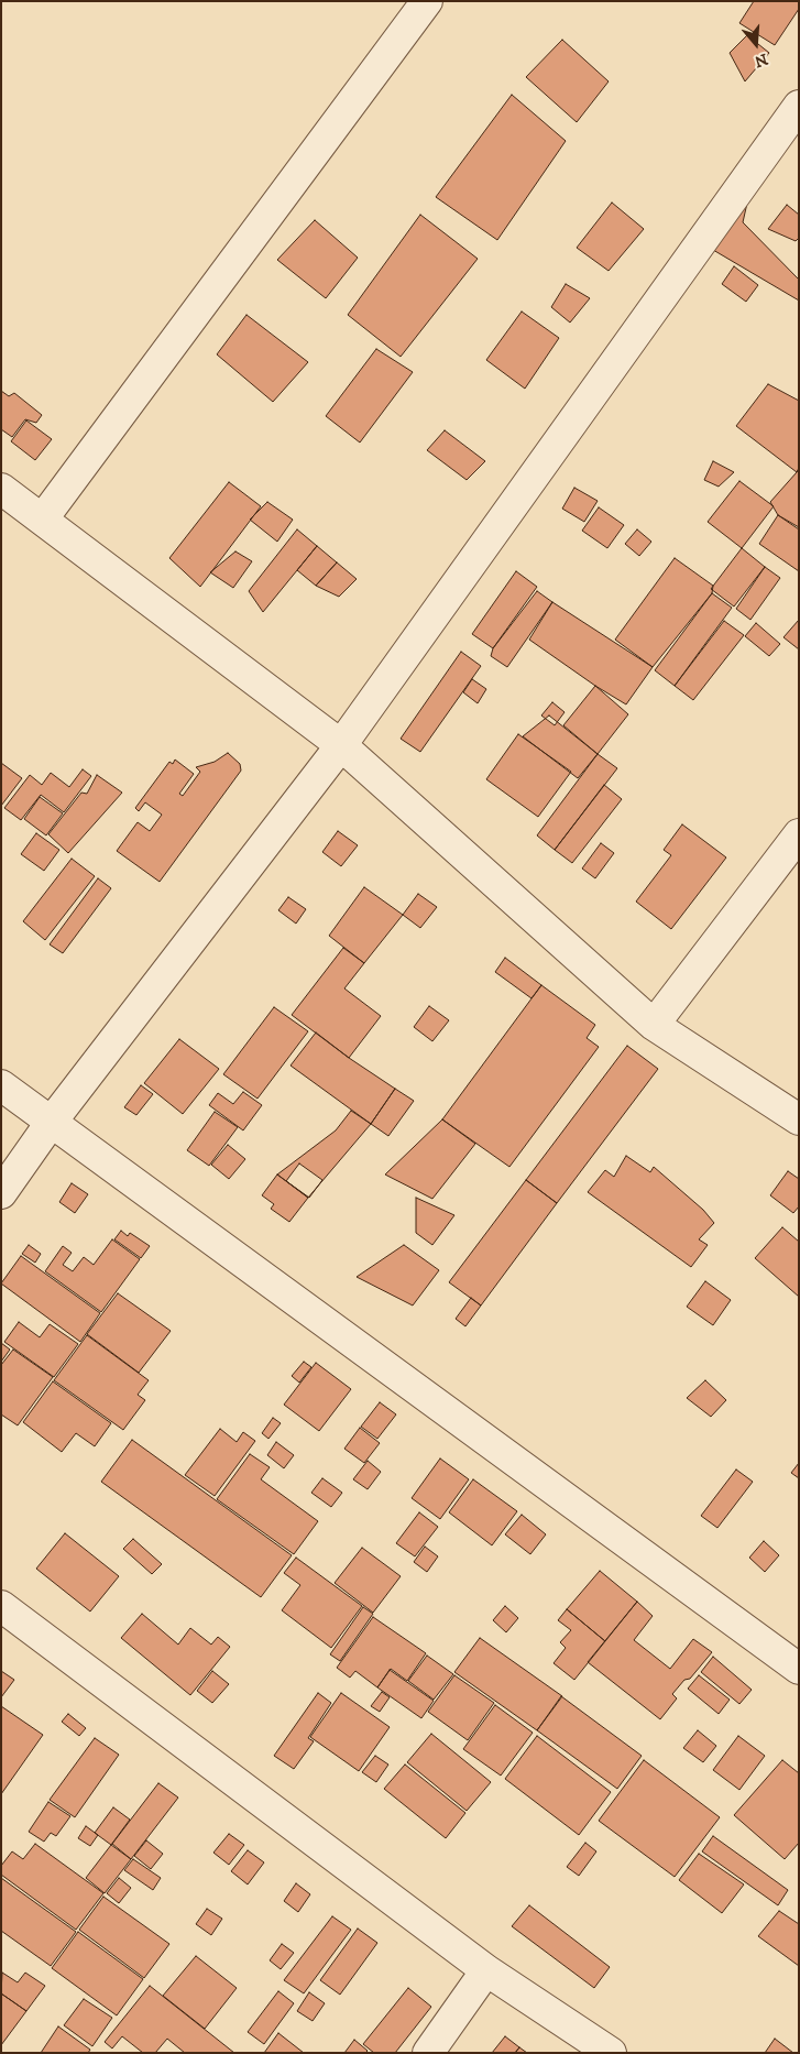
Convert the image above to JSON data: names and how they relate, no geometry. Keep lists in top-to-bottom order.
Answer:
{
  "north": "bottom"
}
